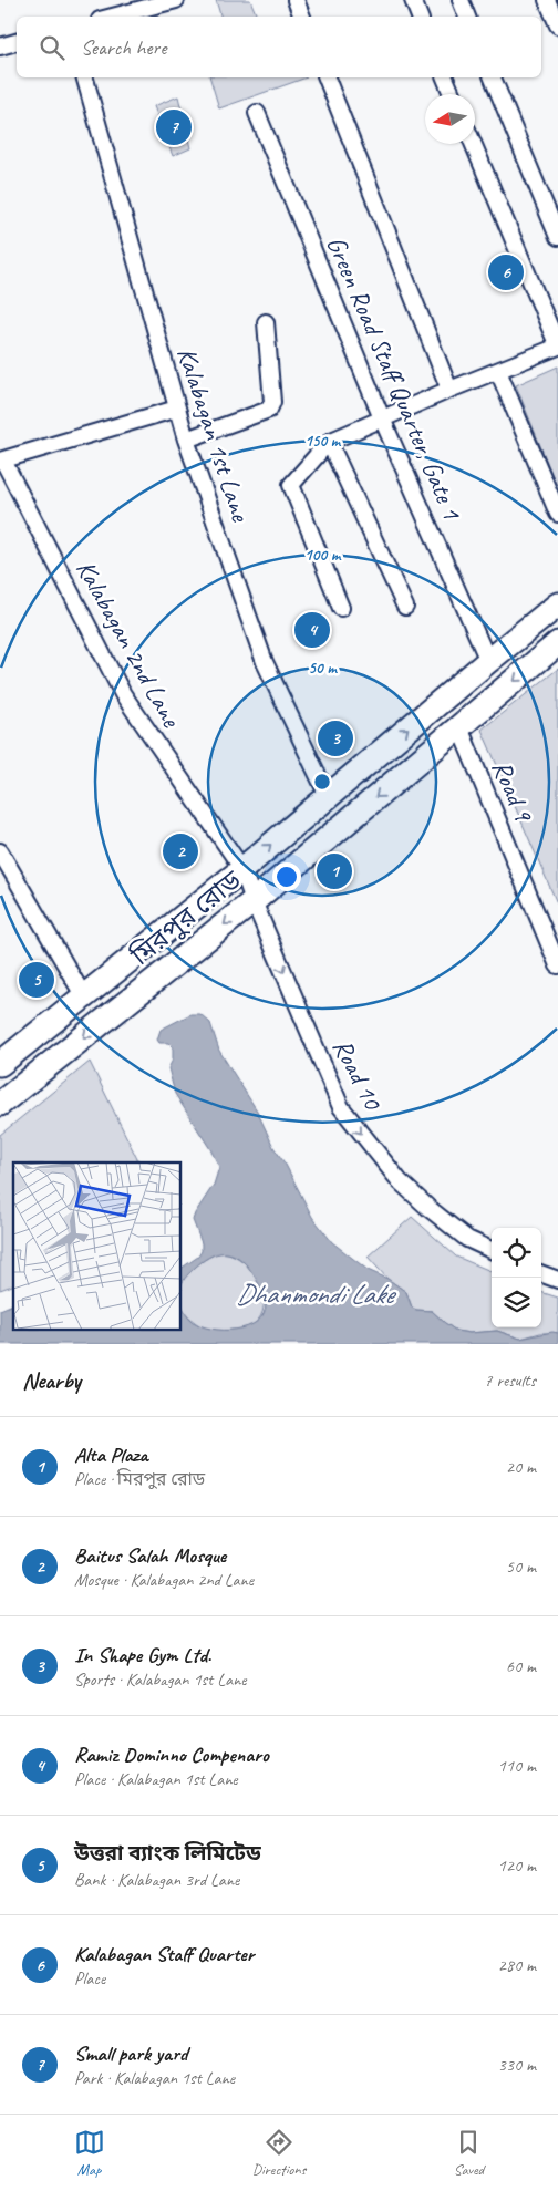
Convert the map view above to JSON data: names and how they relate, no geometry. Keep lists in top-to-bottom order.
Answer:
{
  "streets": {
    "highway": ["মিরপুর রোড"],
    "street": [
      "Green Road Staff Quarter, Gate 1",
      "Kalabagan 1st Lane",
      "Kalabagan 2nd Lane",
      "Road 9",
      "Road 10"
    ]
  },
  "crossings": [
    ["Green Road Staff Quarter, Gate 1", "মিরপুর রোড"],
    ["Kalabagan 1st Lane", "মিরপুর রোড"],
    ["Kalabagan 2nd Lane", "মিরপুর রোড"],
    ["Kalabagan 2nd Lane", "Road 10"],
    ["Road 9", "মিরপুর রোড"],
    ["মিরপুর রোড", "Road 10"]
  ],
  "one_way": ["Road 10"],
  "water": ["Dhanmondi Lake"],
  "north": "left",
  "page": {
    "search": "Search here",
    "pins": [
      "7",
      "6",
      "4",
      "3",
      "2",
      "1",
      "5"
    ],
    "heading": ["Nearby", "7 results"],
    "list": [
      {
        "mark": "1",
        "name": "Alta Plaza",
        "note": "Place · মিরপুর রোড",
        "value": "20 m"
      },
      {
        "mark": "2",
        "name": "Baitus Salah Mosque",
        "note": "Mosque · Kalabagan 2nd Lane",
        "value": "50 m"
      },
      {
        "mark": "3",
        "name": "In Shape Gym Ltd.",
        "note": "Sports · Kalabagan 1st Lane",
        "value": "60 m"
      },
      {
        "mark": "4",
        "name": "Ramiz Dominno Compenaro",
        "note": "Place · Kalabagan 1st Lane",
        "value": "110 m"
      },
      {
        "mark": "5",
        "name": "উত্তরা ব্যাংক লিমিটেড",
        "note": "Bank · Kalabagan 3rd Lane",
        "value": "120 m"
      },
      {
        "mark": "6",
        "name": "Kalabagan Staff Quarter",
        "note": "Place",
        "value": "280 m"
      },
      {
        "mark": "7",
        "name": "Small park yard",
        "note": "Park · Kalabagan 1st Lane",
        "value": "330 m"
      }
    ],
    "nav": ["Map", "Directions", "Saved"]
  },
  "rings": ["150 m", "100 m", "50 m"]
}
